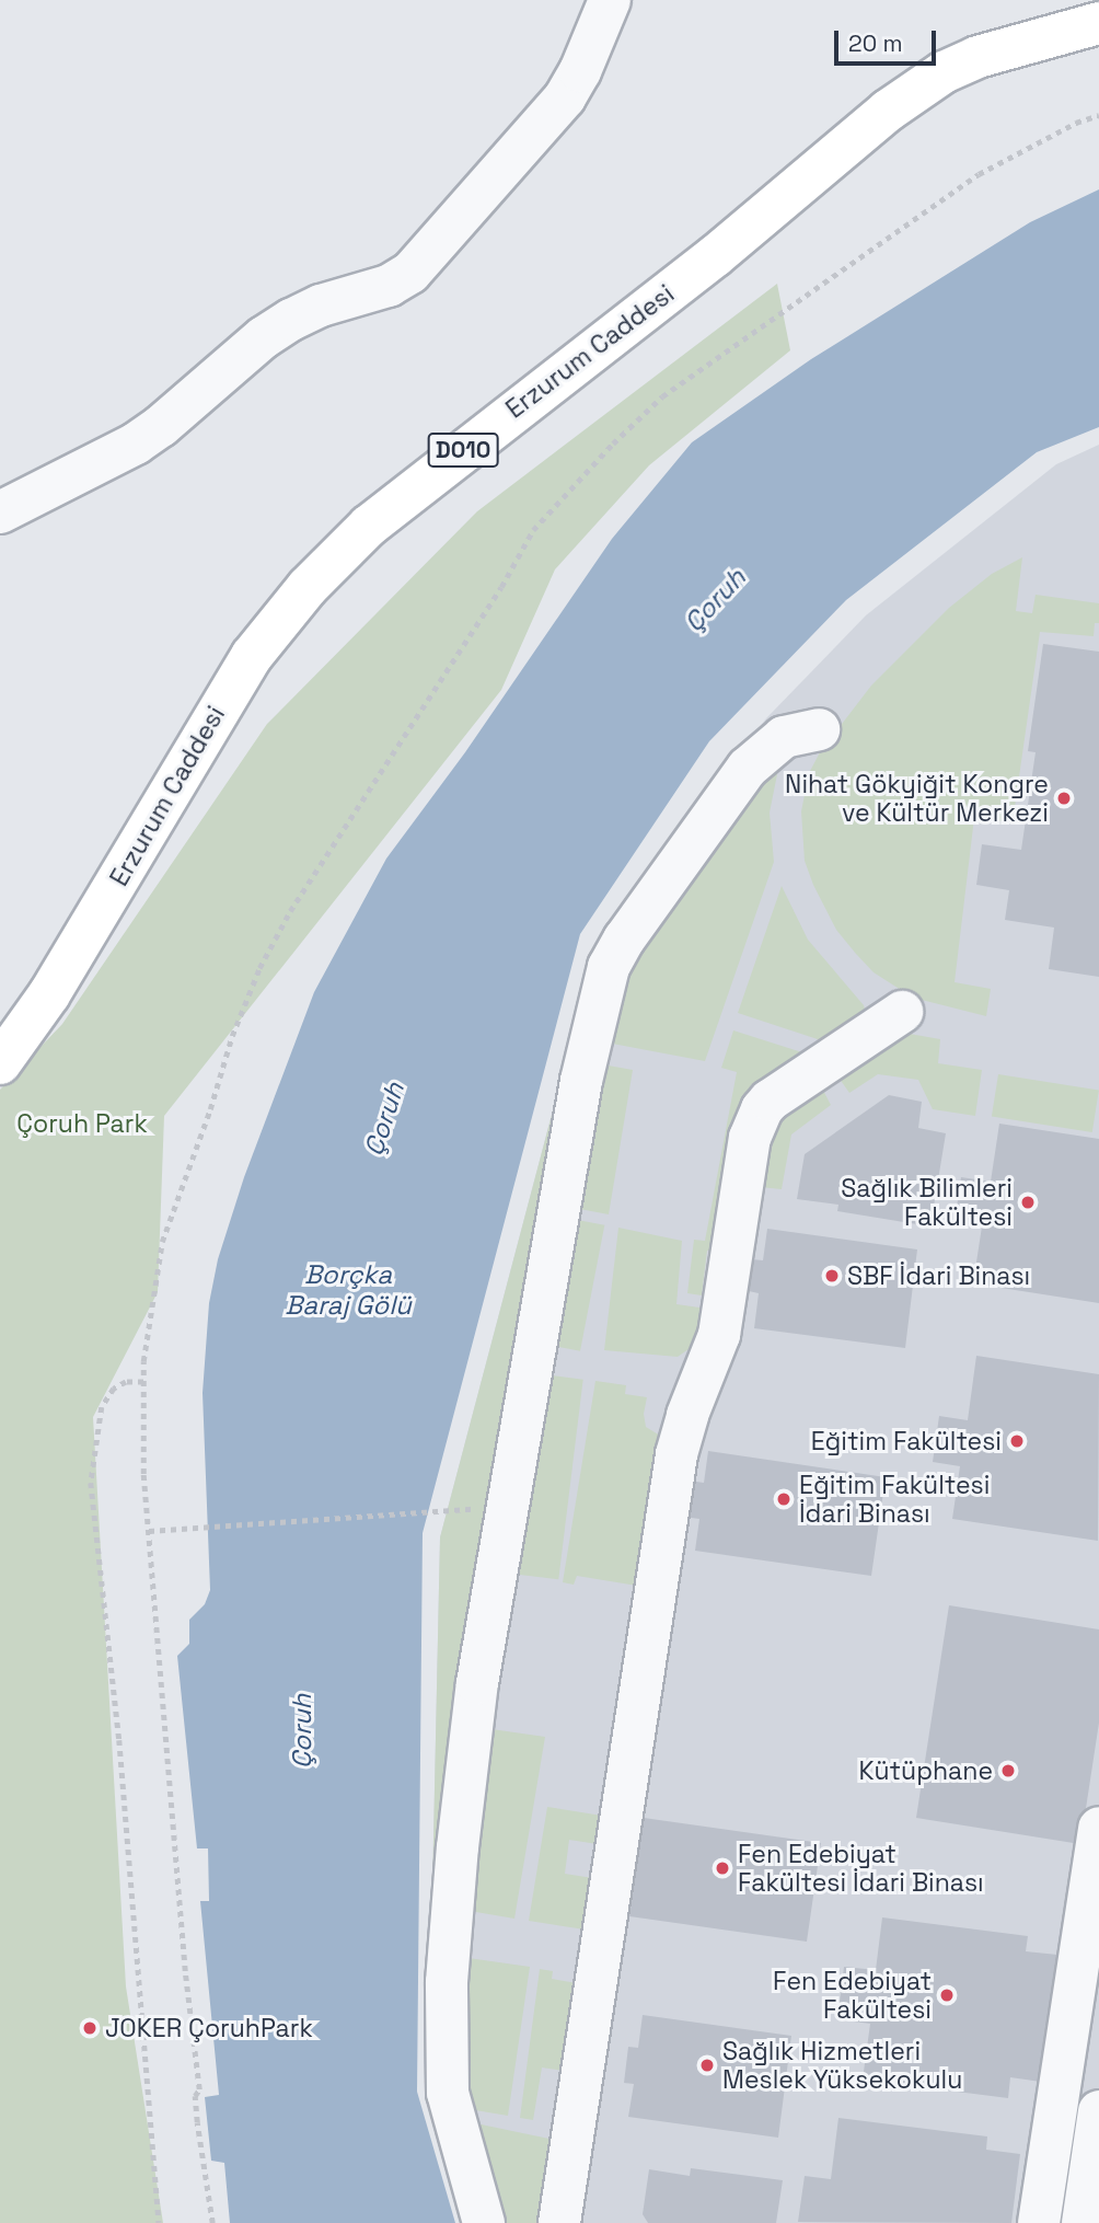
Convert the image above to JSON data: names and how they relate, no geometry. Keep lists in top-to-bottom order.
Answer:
{
  "streets": {
    "main road": ["Erzurum Caddesi", "D010"]
  },
  "water": ["Çoruh", "Borçka Baraj Gölü"],
  "parks": ["Çoruh Park"],
  "places": [
    "Nihat Gökyiğit Kongre ve Kültür Merkezi",
    "Sağlık Bilimleri Fakültesi",
    "SBF İdari Binası",
    "Eğitim Fakültesi",
    "Eğitim Fakültesi İdari Binası",
    "Kütüphane",
    "Fen Edebiyat Fakültesi İdari Binası",
    "Fen Edebiyat Fakültesi",
    "JOKER ÇoruhPark",
    "Sağlık Hizmetleri Meslek Yüksekokulu"
  ],
  "scale_bar": "20 m"
}
